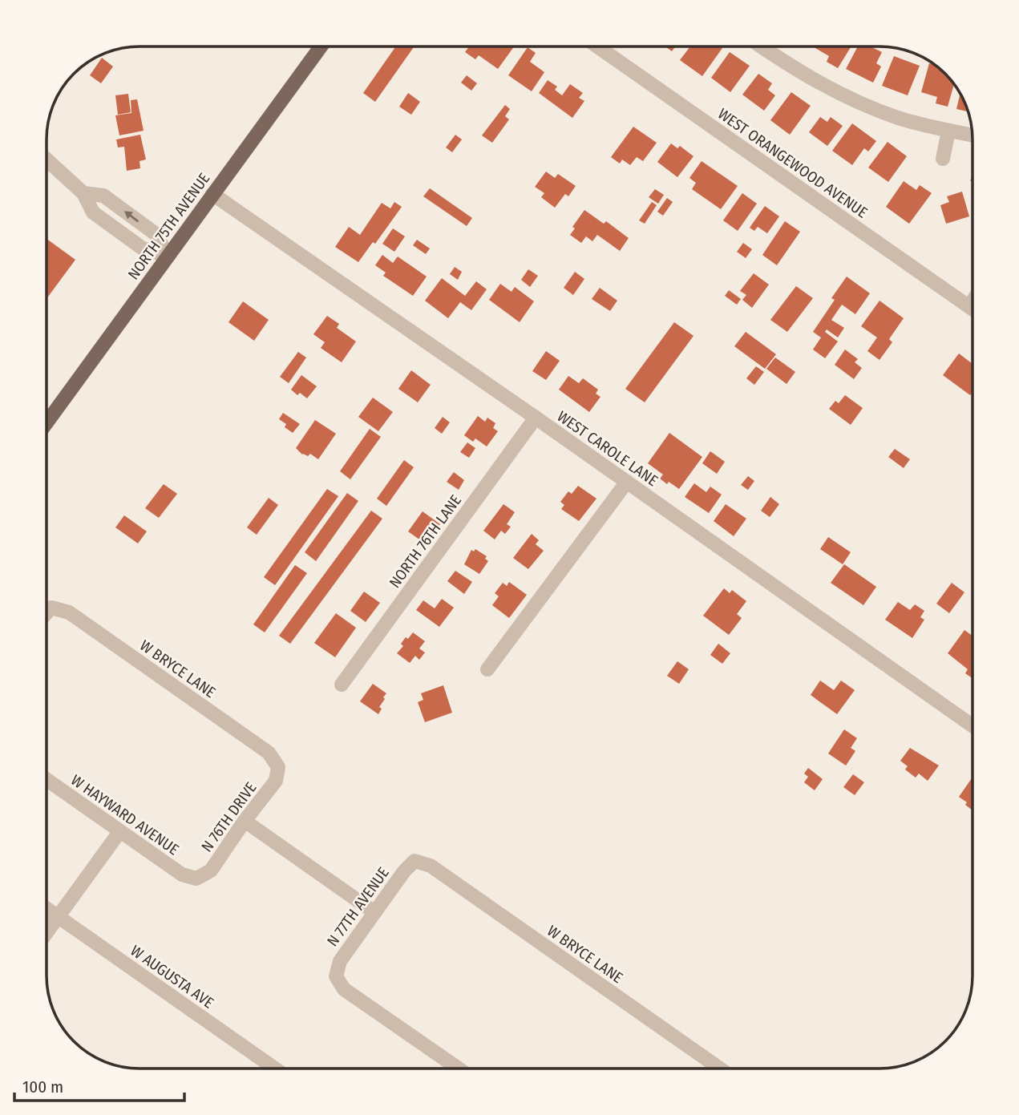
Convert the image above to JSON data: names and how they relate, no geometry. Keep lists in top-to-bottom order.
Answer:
{
  "streets": {
    "main road": ["NORTH 75TH AVENUE"],
    "street": [
      "WEST ORANGEWOOD AVENUE",
      "WEST CAROLE LANE",
      "NORTH 76TH LANE",
      "W BRYCE LANE",
      "W HAYWARD AVENUE",
      "N 76TH DRIVE",
      "N 77TH AVENUE",
      "W AUGUSTA AVE"
    ]
  },
  "crossings": [
    ["NORTH 75TH AVENUE", "WEST CAROLE LANE"],
    ["WEST CAROLE LANE", "NORTH 76TH LANE"],
    ["W BRYCE LANE", "N 76TH DRIVE"],
    ["W BRYCE LANE", "N 77TH AVENUE"],
    ["W HAYWARD AVENUE", "N 76TH DRIVE"]
  ],
  "scale_bar": "100 m"
}
